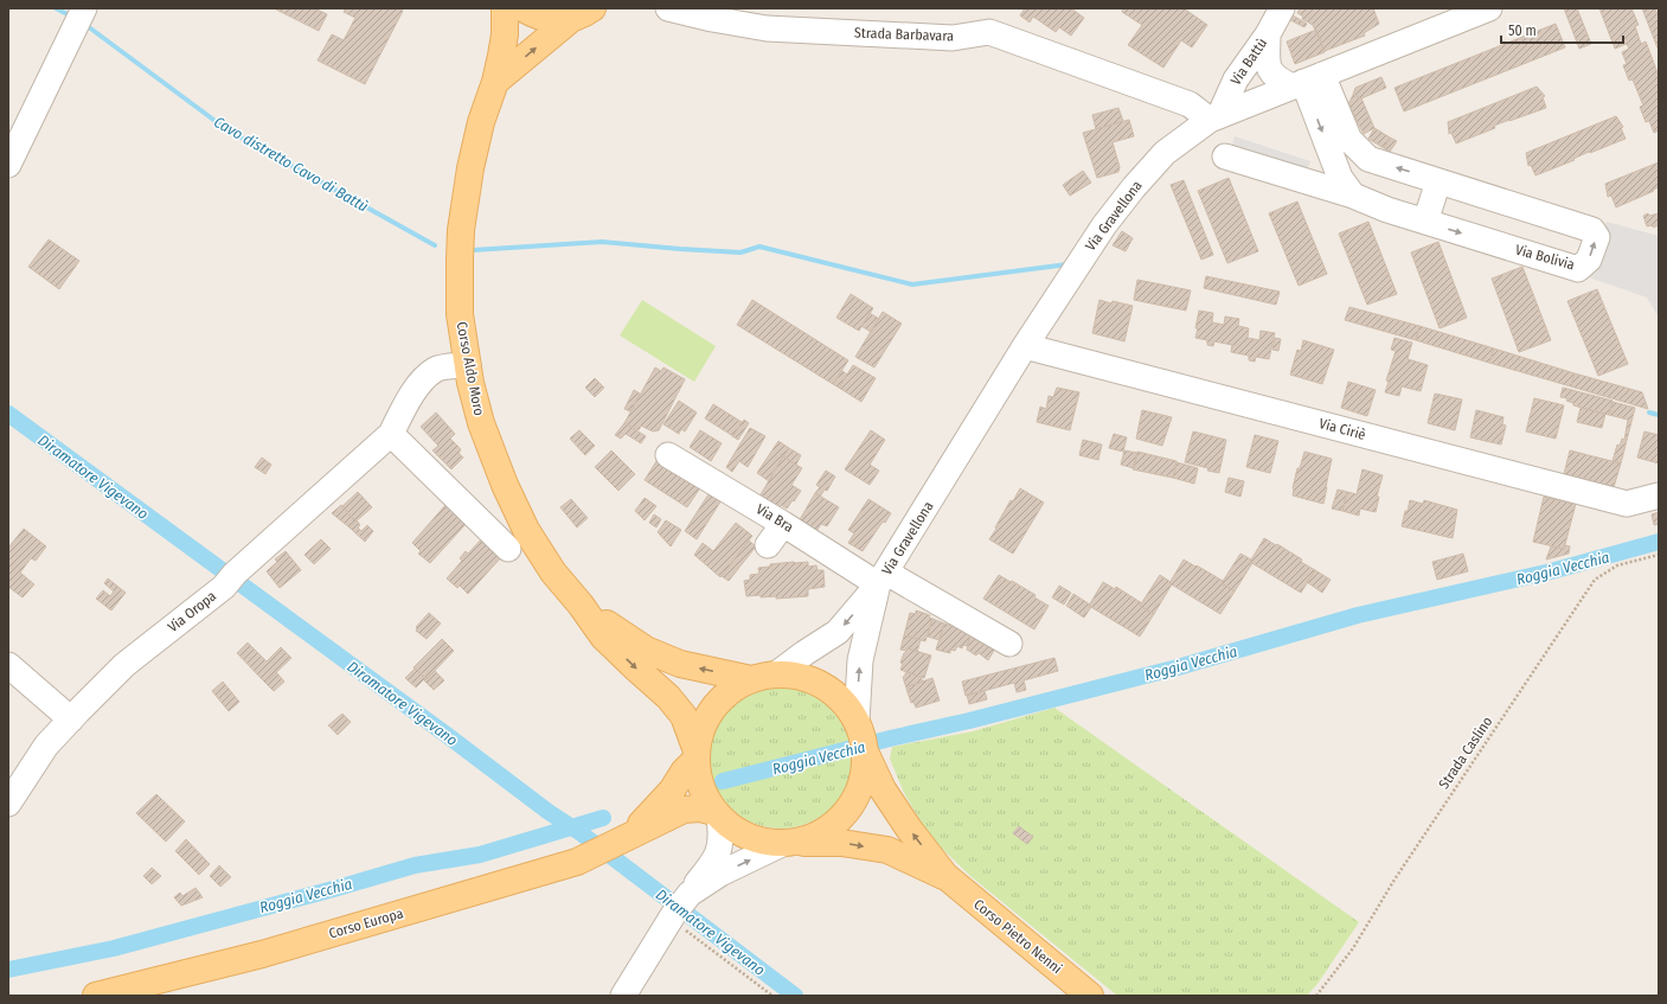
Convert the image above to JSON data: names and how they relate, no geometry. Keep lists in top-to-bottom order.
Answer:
{
  "streets": {
    "main road": ["Corso Aldo Moro", "Corso Europa", "Corso Pietro Nenni"],
    "street": [
      "Strada Barbavara",
      "Via Battù",
      "Via Gravellona",
      "Via Bolivia",
      "Via Ciriè",
      "Via Bra",
      "Via Oropa"
    ],
    "path": ["Strada Caslino"]
  },
  "crossings": [
    ["Strada Barbavara", "Via Battù"],
    ["Strada Barbavara", "Via Gravellona"],
    ["Via Battù", "Via Gravellona"],
    ["Via Battù", "Via Bolivia"],
    ["Via Gravellona", "Via Bolivia"],
    ["Via Gravellona", "Corso Aldo Moro"],
    ["Via Gravellona", "Via Ciriè"],
    ["Via Gravellona", "Via Bra"],
    ["Via Gravellona", "Corso Europa"],
    ["Via Gravellona", "Corso Pietro Nenni"],
    ["Corso Aldo Moro", "Via Oropa"],
    ["Corso Aldo Moro", "Corso Europa"],
    ["Corso Aldo Moro", "Corso Pietro Nenni"],
    ["Corso Europa", "Corso Pietro Nenni"]
  ],
  "water": ["Cavo distretto Cavo di Battù", "Diramatore Vigevano", "Roggia Vecchia"],
  "scale_bar": "50 m"
}
